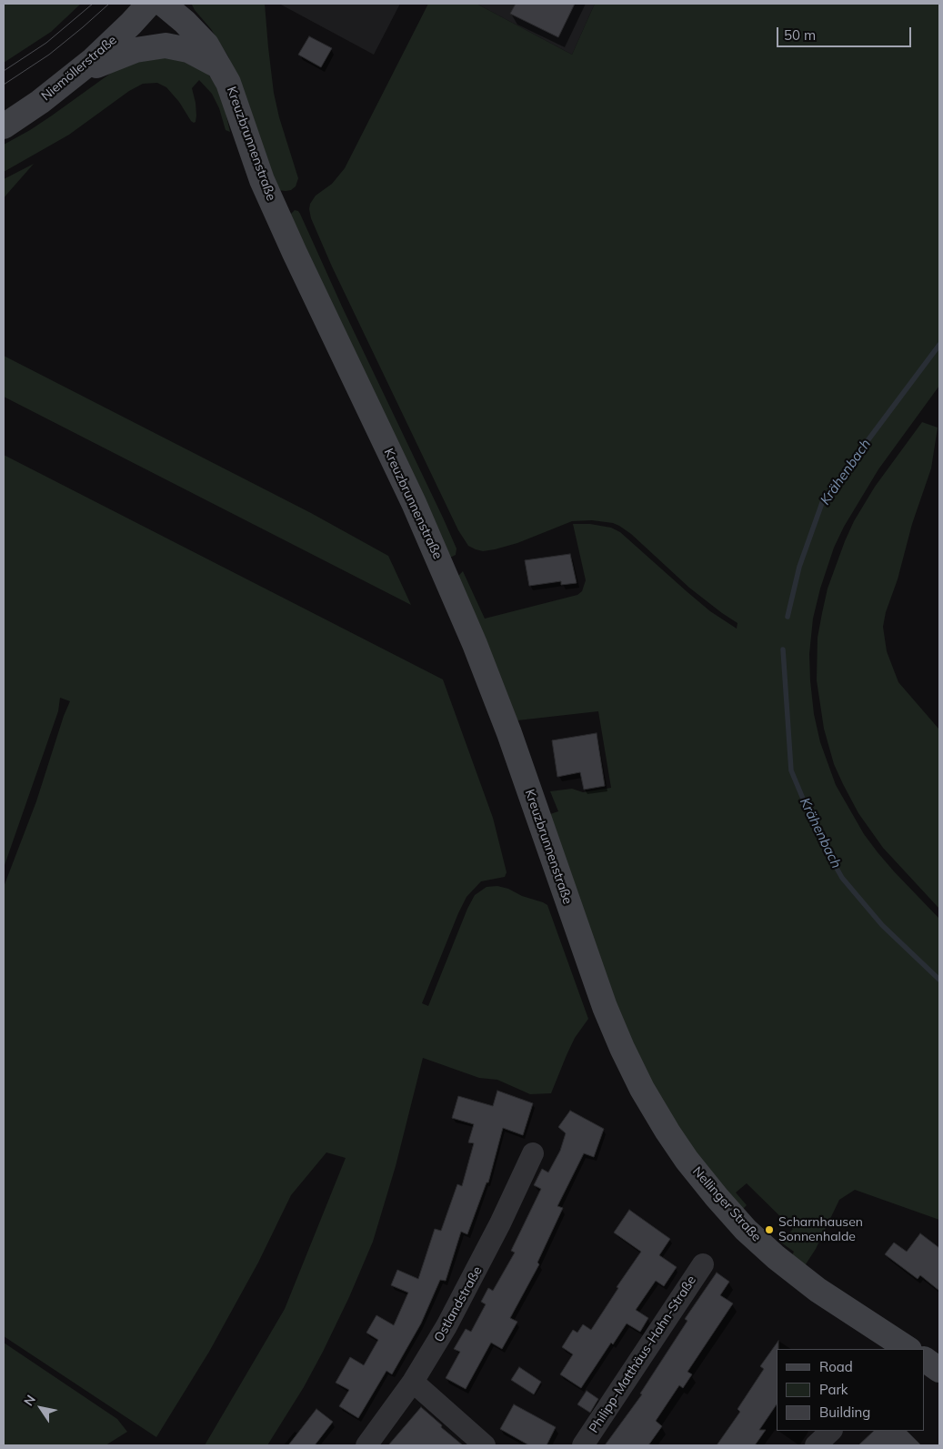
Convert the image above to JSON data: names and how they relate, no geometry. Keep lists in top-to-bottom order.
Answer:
{
  "streets": {
    "main road": ["Niemöllerstraße", "Kreuzbrunnenstraße", "Nellinger Straße"],
    "street": ["Ostlandstraße", "Philipp-Matthäus-Hahn-Straße"]
  },
  "crossings": [
    ["Kreuzbrunnenstraße", "Nellinger Straße"]
  ],
  "water": ["Krähenbach"],
  "places": ["Scharnhausen Sonnenhalde"],
  "legend": ["Road", "Park", "Building"],
  "scale_bar": "50 m",
  "north": "top left"
}
